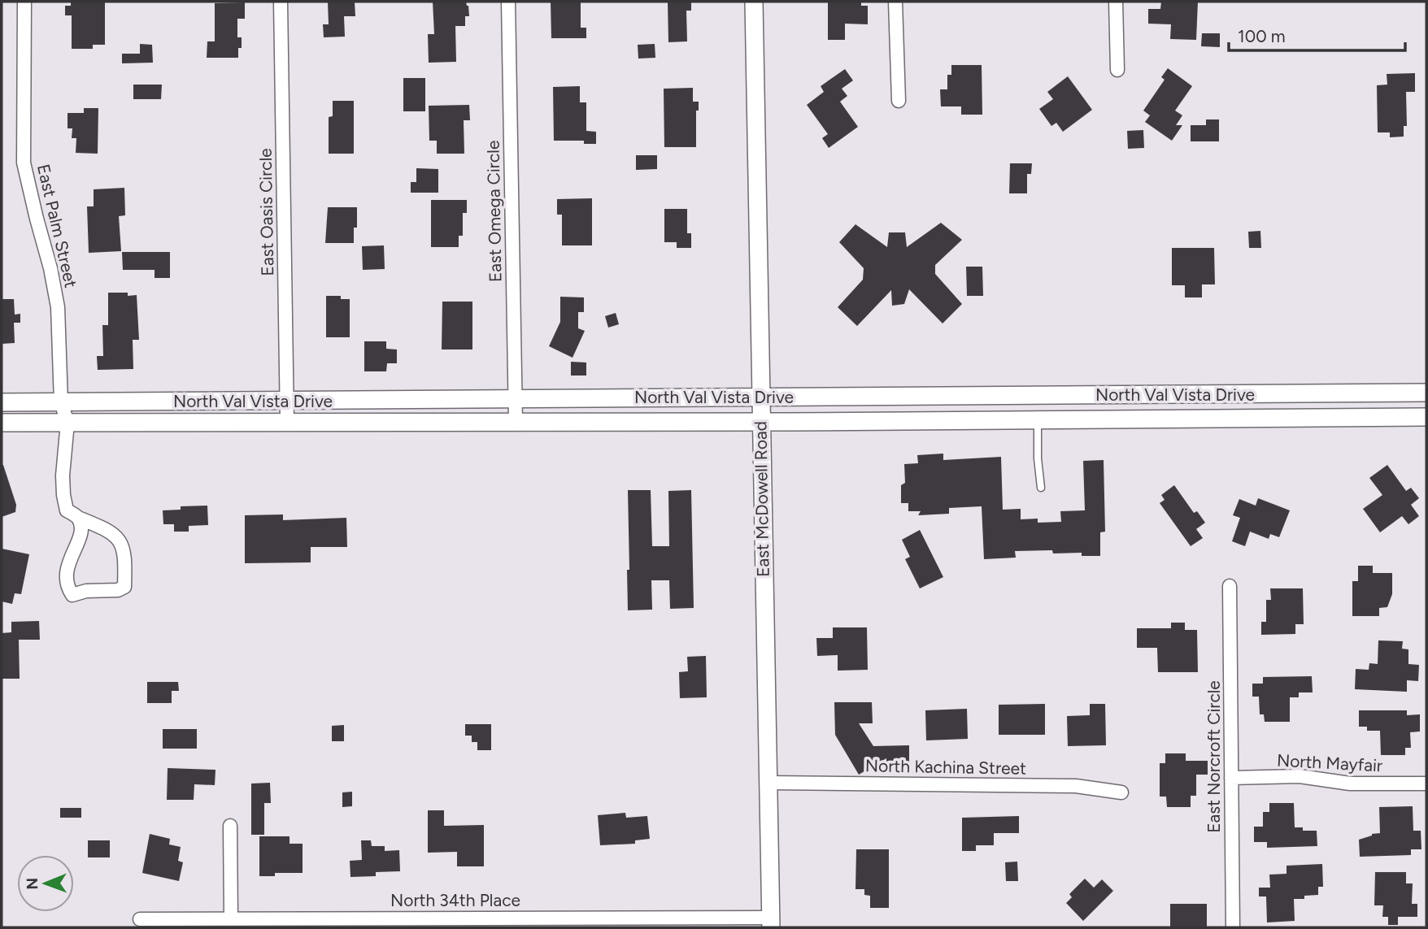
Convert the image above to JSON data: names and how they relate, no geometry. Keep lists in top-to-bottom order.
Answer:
{
  "streets": {
    "main road": ["North Val Vista Drive", "East McDowell Road"],
    "street": [
      "East Omega Circle",
      "East Oasis Circle",
      "East Palm Street",
      "East Norcroft Circle",
      "North Mayfair",
      "North Kachina Street",
      "North 34th Place"
    ]
  },
  "crossings": [
    ["East Omega Circle", "North Val Vista Drive"],
    ["East Oasis Circle", "North Val Vista Drive"],
    ["East Palm Street", "North Val Vista Drive"],
    ["North Val Vista Drive", "East McDowell Road"],
    ["East McDowell Road", "North Kachina Street"],
    ["East McDowell Road", "North 34th Place"],
    ["East Norcroft Circle", "North Mayfair"]
  ],
  "scale_bar": "100 m",
  "north": "left"
}
